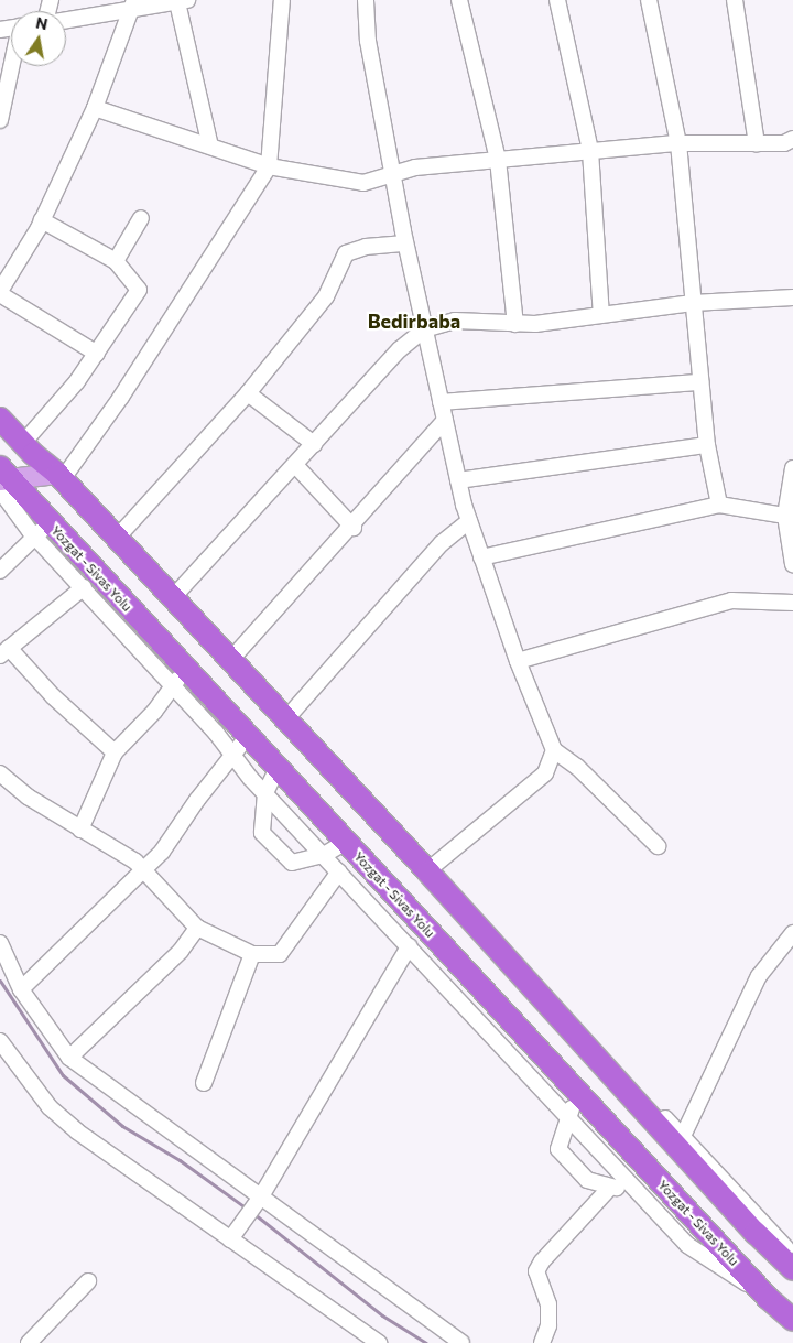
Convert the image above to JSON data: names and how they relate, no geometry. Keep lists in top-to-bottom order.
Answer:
{
  "streets": {
    "highway": ["Yozgat - Sivas Yolu"]
  },
  "districts": ["Bedirbaba"],
  "north": "top"
}
